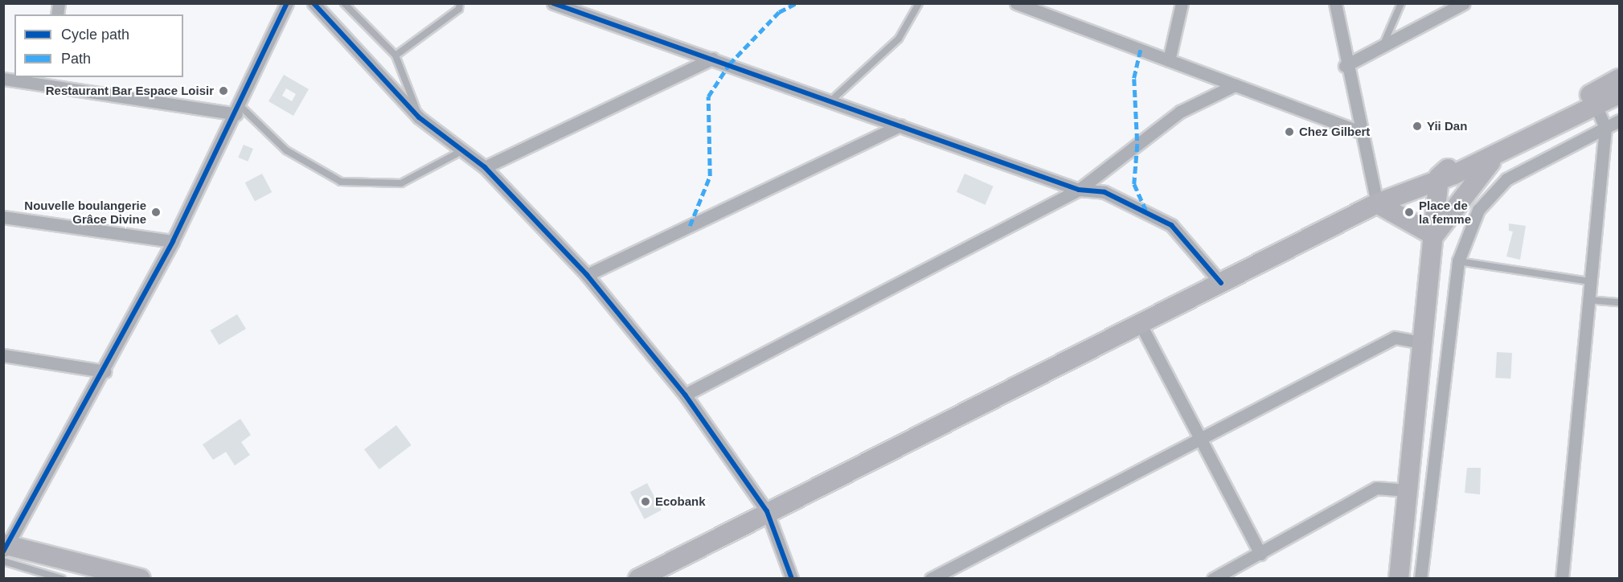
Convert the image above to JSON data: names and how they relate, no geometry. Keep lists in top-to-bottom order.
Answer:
{
  "places": [
    "Restaurant Bar Espace Loisir",
    "Yii Dan",
    "Chez Gilbert",
    "Nouvelle boulangerie Grâce Divine",
    "Place de la femme",
    "Ecobank"
  ],
  "legend": ["Cycle path", "Path"]
}
